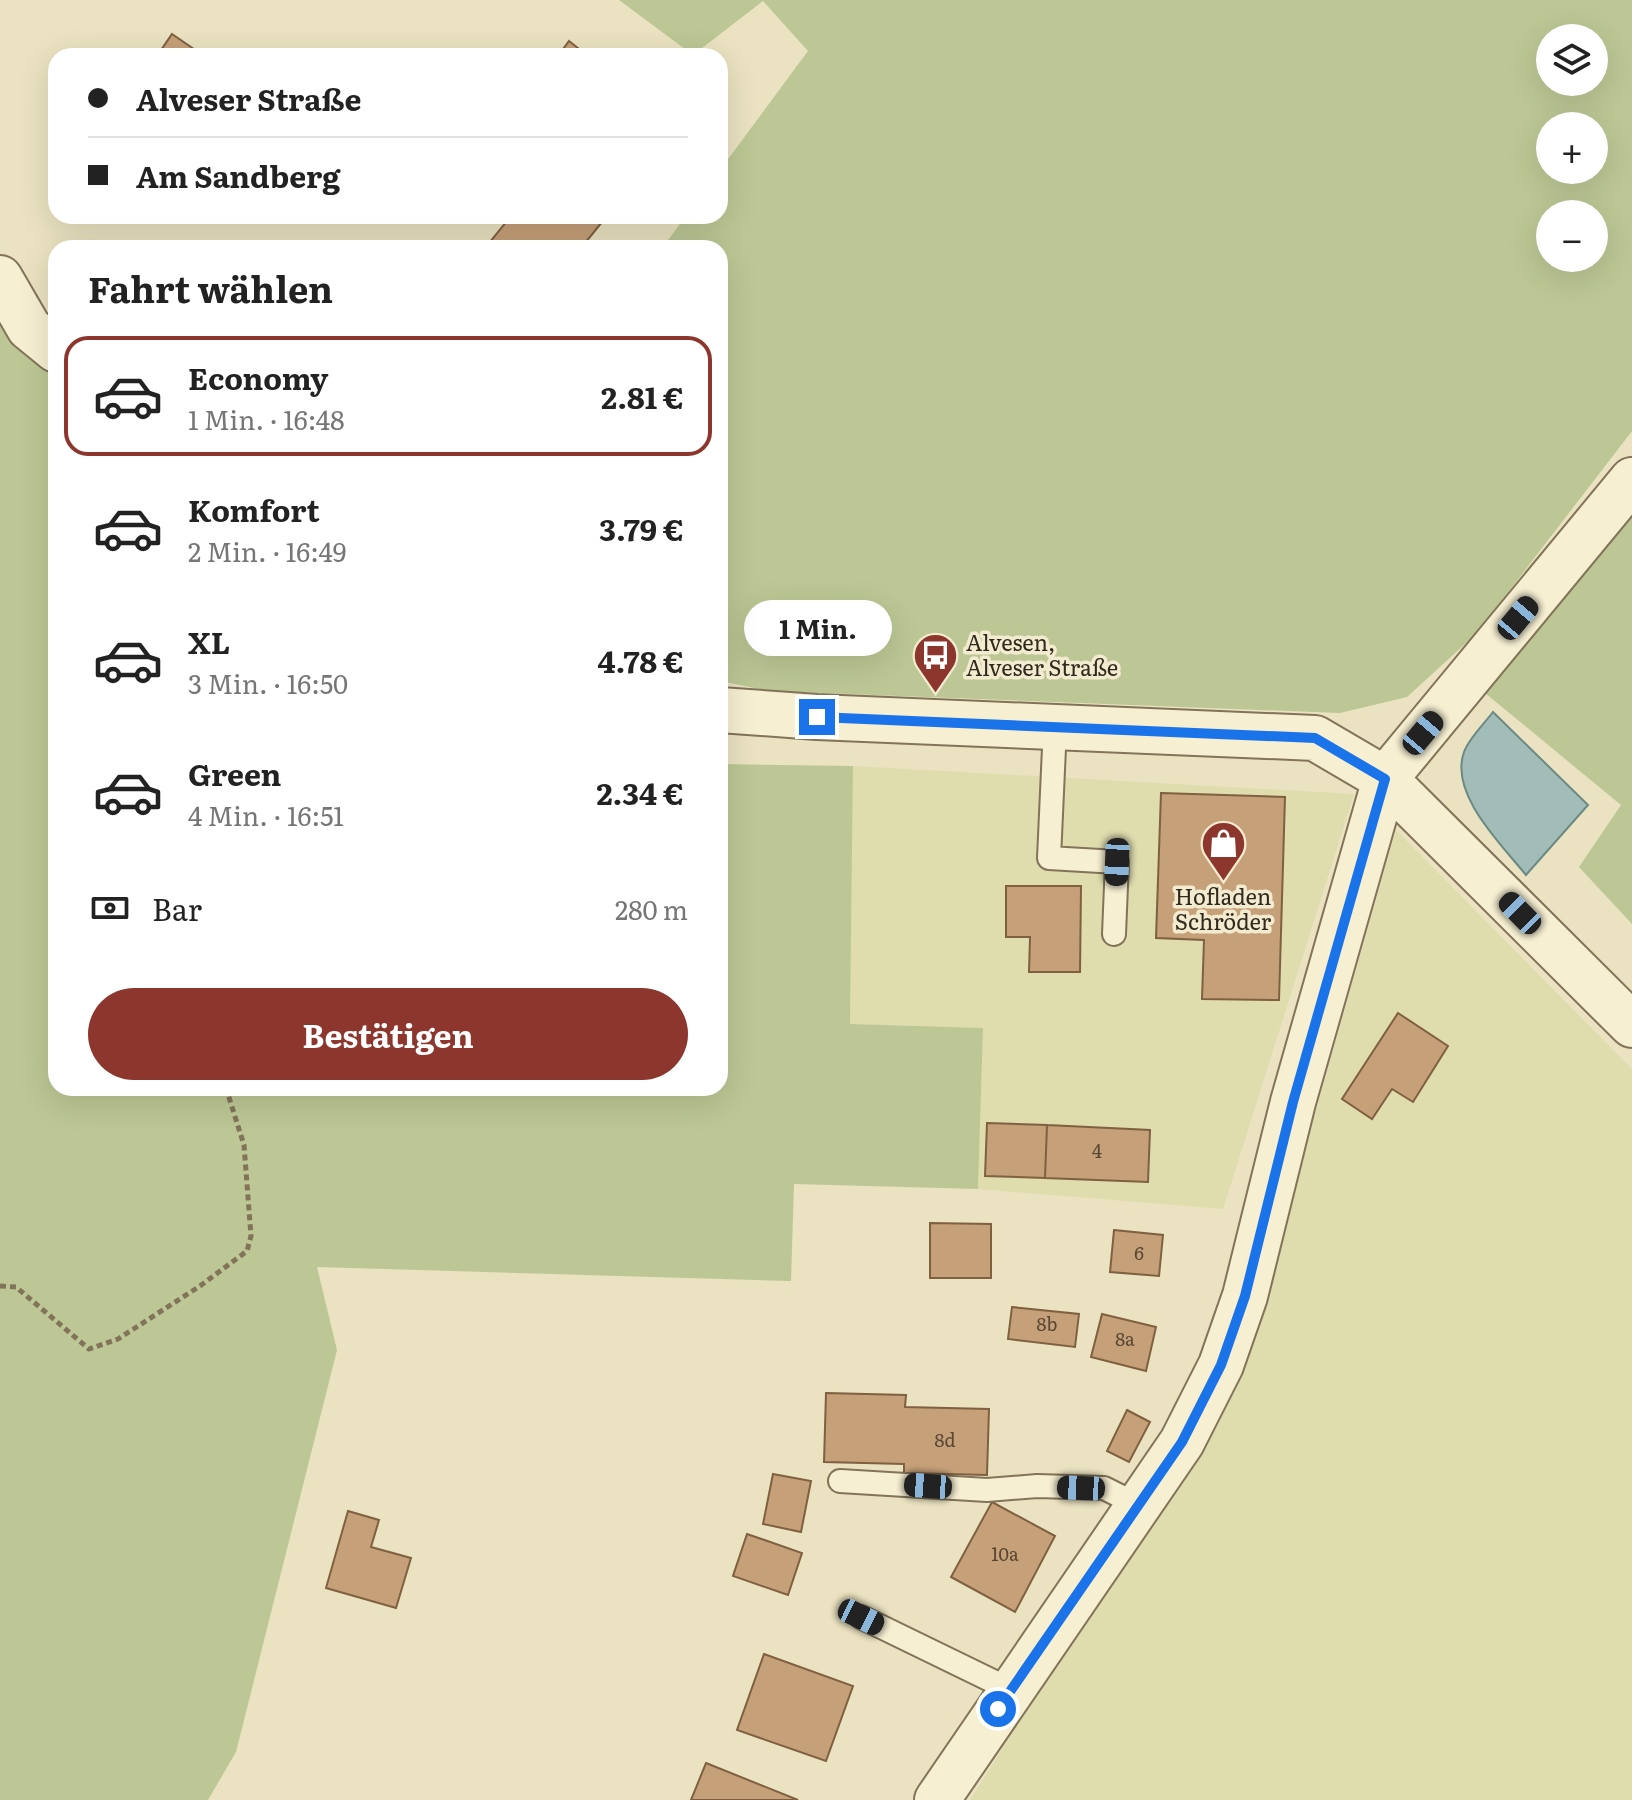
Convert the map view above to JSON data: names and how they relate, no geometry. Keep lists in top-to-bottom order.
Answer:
{
  "places": {
    "bus stop": ["Alvesen, Alveser Straße"],
    "shop": ["Hofladen Schröder"]
  },
  "house_numbers": [
    "4",
    "6",
    "8b",
    "8a",
    "8d",
    "10a"
  ],
  "page": {
    "map_buttons": ["+", "−"],
    "banner": ["Alveser Straße", "Am Sandberg"],
    "heading": "Fahrt wählen",
    "list": [
      {
        "name": "Economy",
        "note": "1 Min. · 16:48",
        "value": "2.81 €"
      },
      {
        "name": "Komfort",
        "note": "2 Min. · 16:49",
        "value": "3.79 €"
      },
      {
        "name": "XL",
        "note": "3 Min. · 16:50",
        "value": "4.78 €"
      },
      {
        "name": "Green",
        "note": "4 Min. · 16:51",
        "value": "2.34 €"
      }
    ],
    "bubble": "1 Min.",
    "pay": ["Bar", "280 m"],
    "buttons": "Bestätigen"
  }
}
